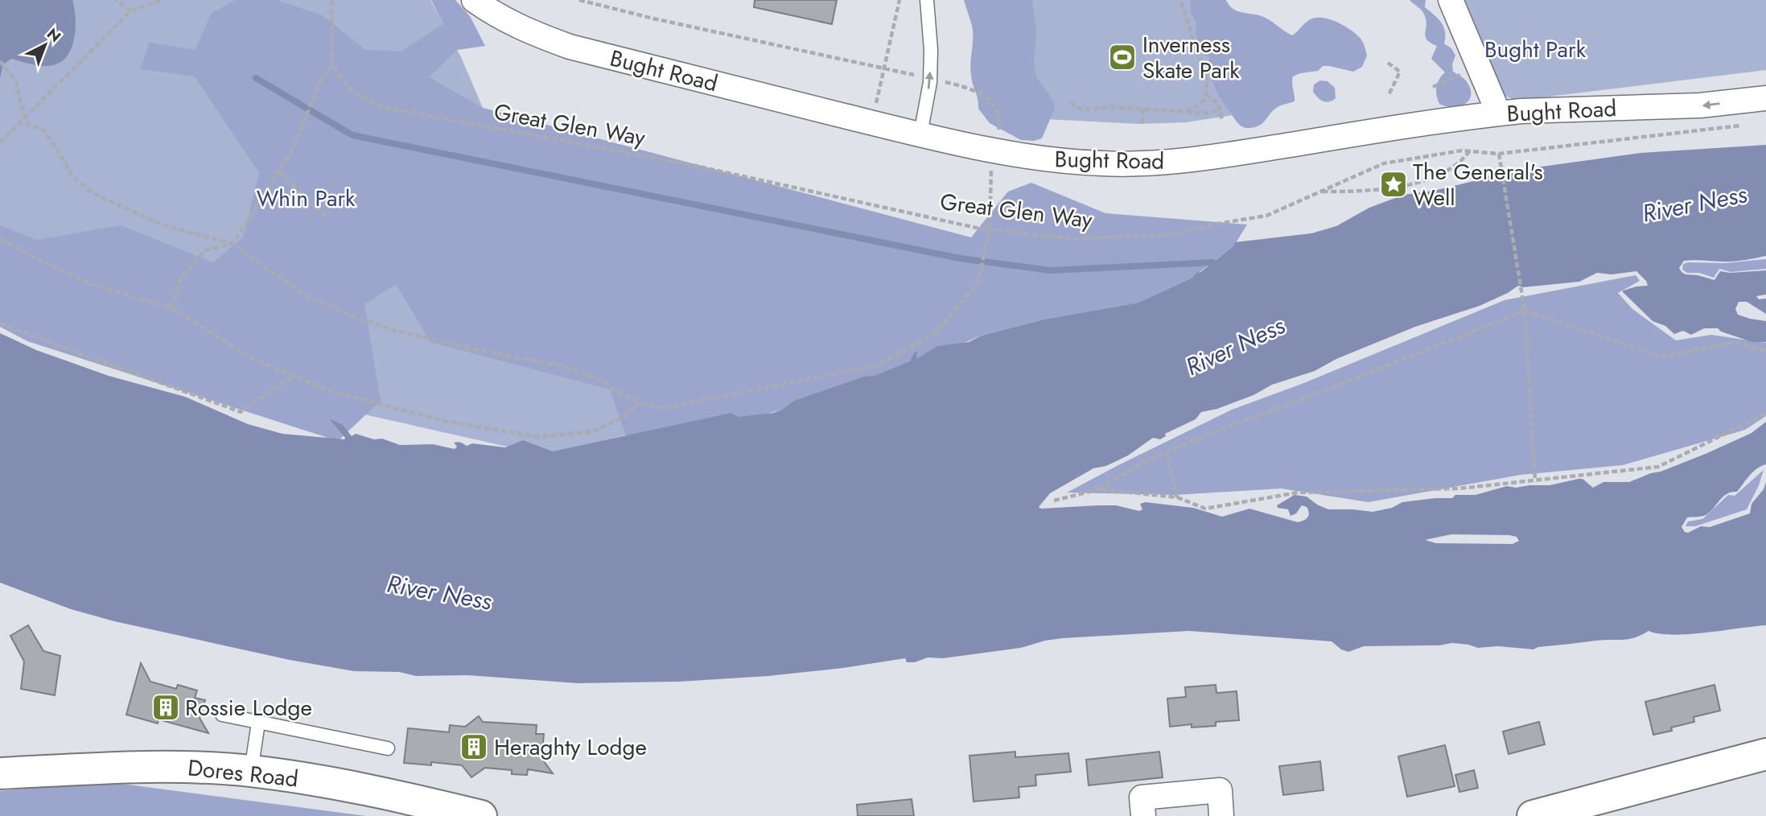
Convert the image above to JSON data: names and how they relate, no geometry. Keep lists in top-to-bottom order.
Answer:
{
  "streets": {
    "main road": ["Dores Road"],
    "street": ["Bught Road"],
    "path": ["Great Glen Way"]
  },
  "water": ["River Ness"],
  "parks": ["Bught Park", "Whin Park"],
  "places": {
    "sports": ["Inverness Skate Park"],
    "place": ["The General's Well"],
    "building": ["Rossie Lodge", "Heraghty Lodge"]
  },
  "north": "top right"
}
